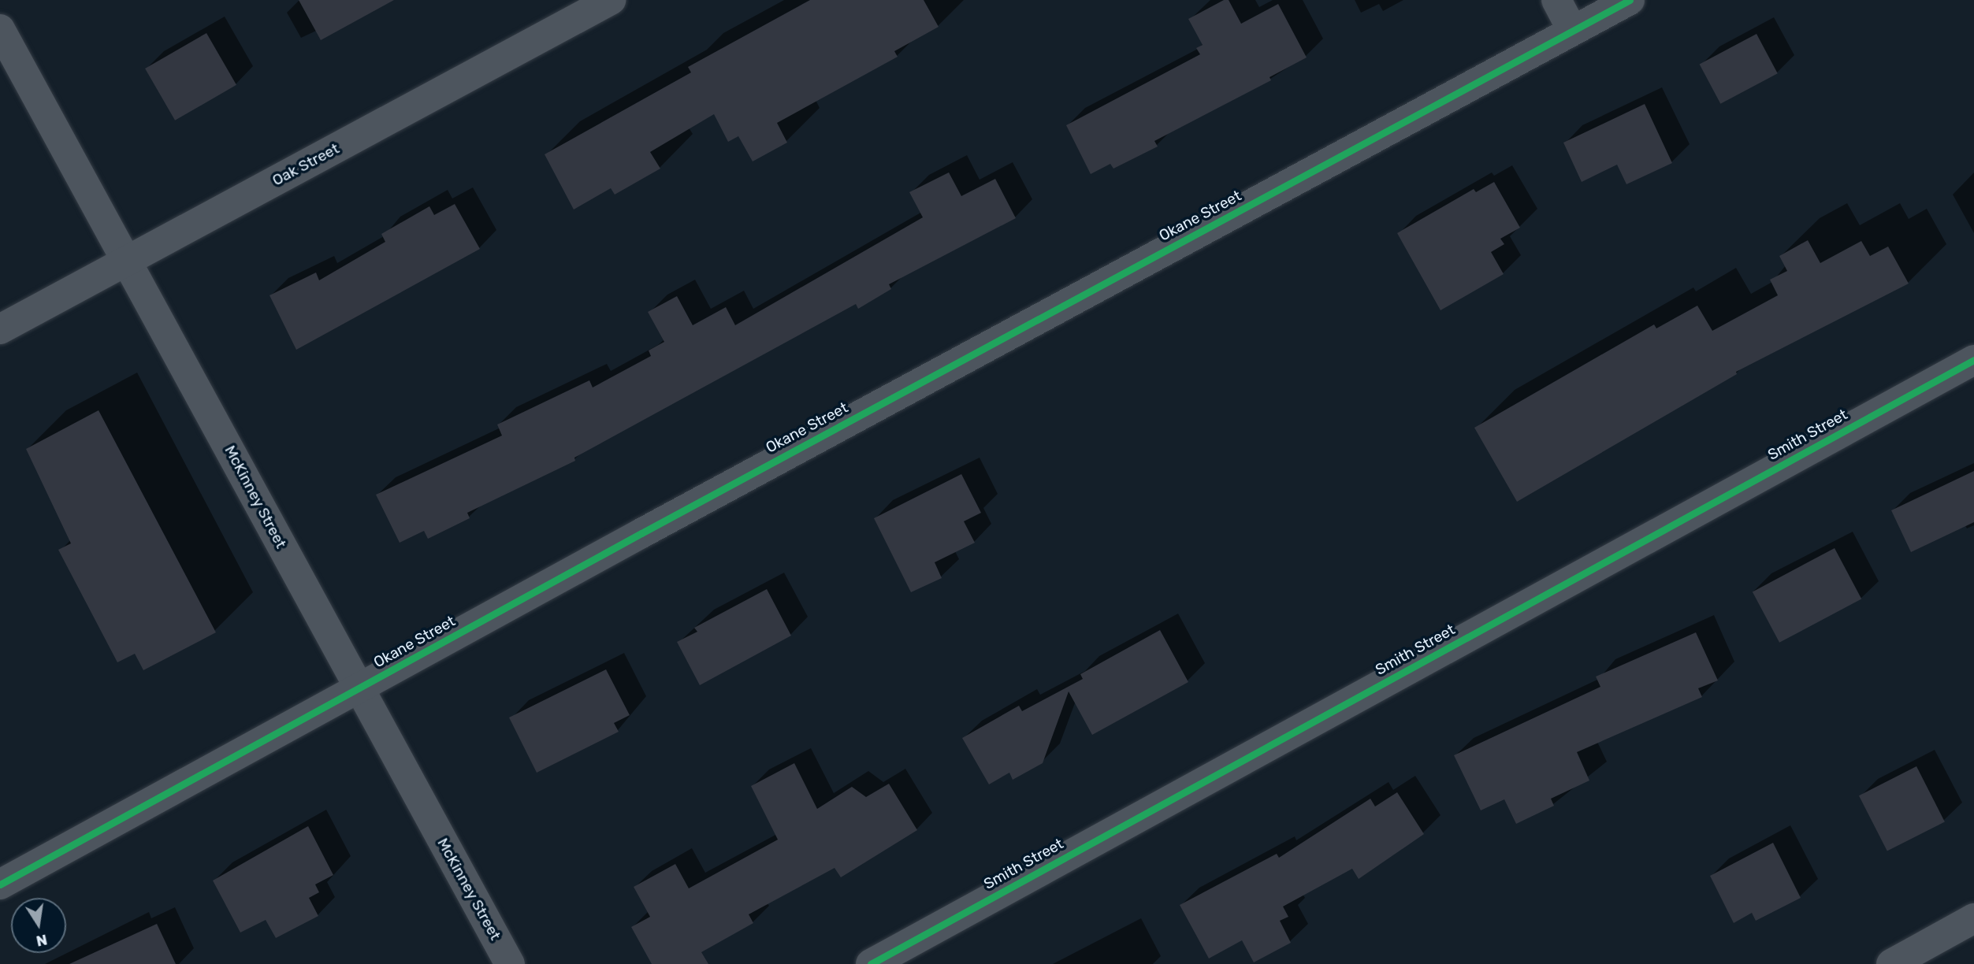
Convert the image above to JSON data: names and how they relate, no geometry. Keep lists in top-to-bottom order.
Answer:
{
  "streets": {
    "street": [
      "Oak Street",
      "Okane Street",
      "Smith Street",
      "McKinney Street"
    ]
  },
  "crossings": [
    ["Oak Street", "McKinney Street"],
    ["Okane Street", "McKinney Street"]
  ],
  "north": "bottom"
}
